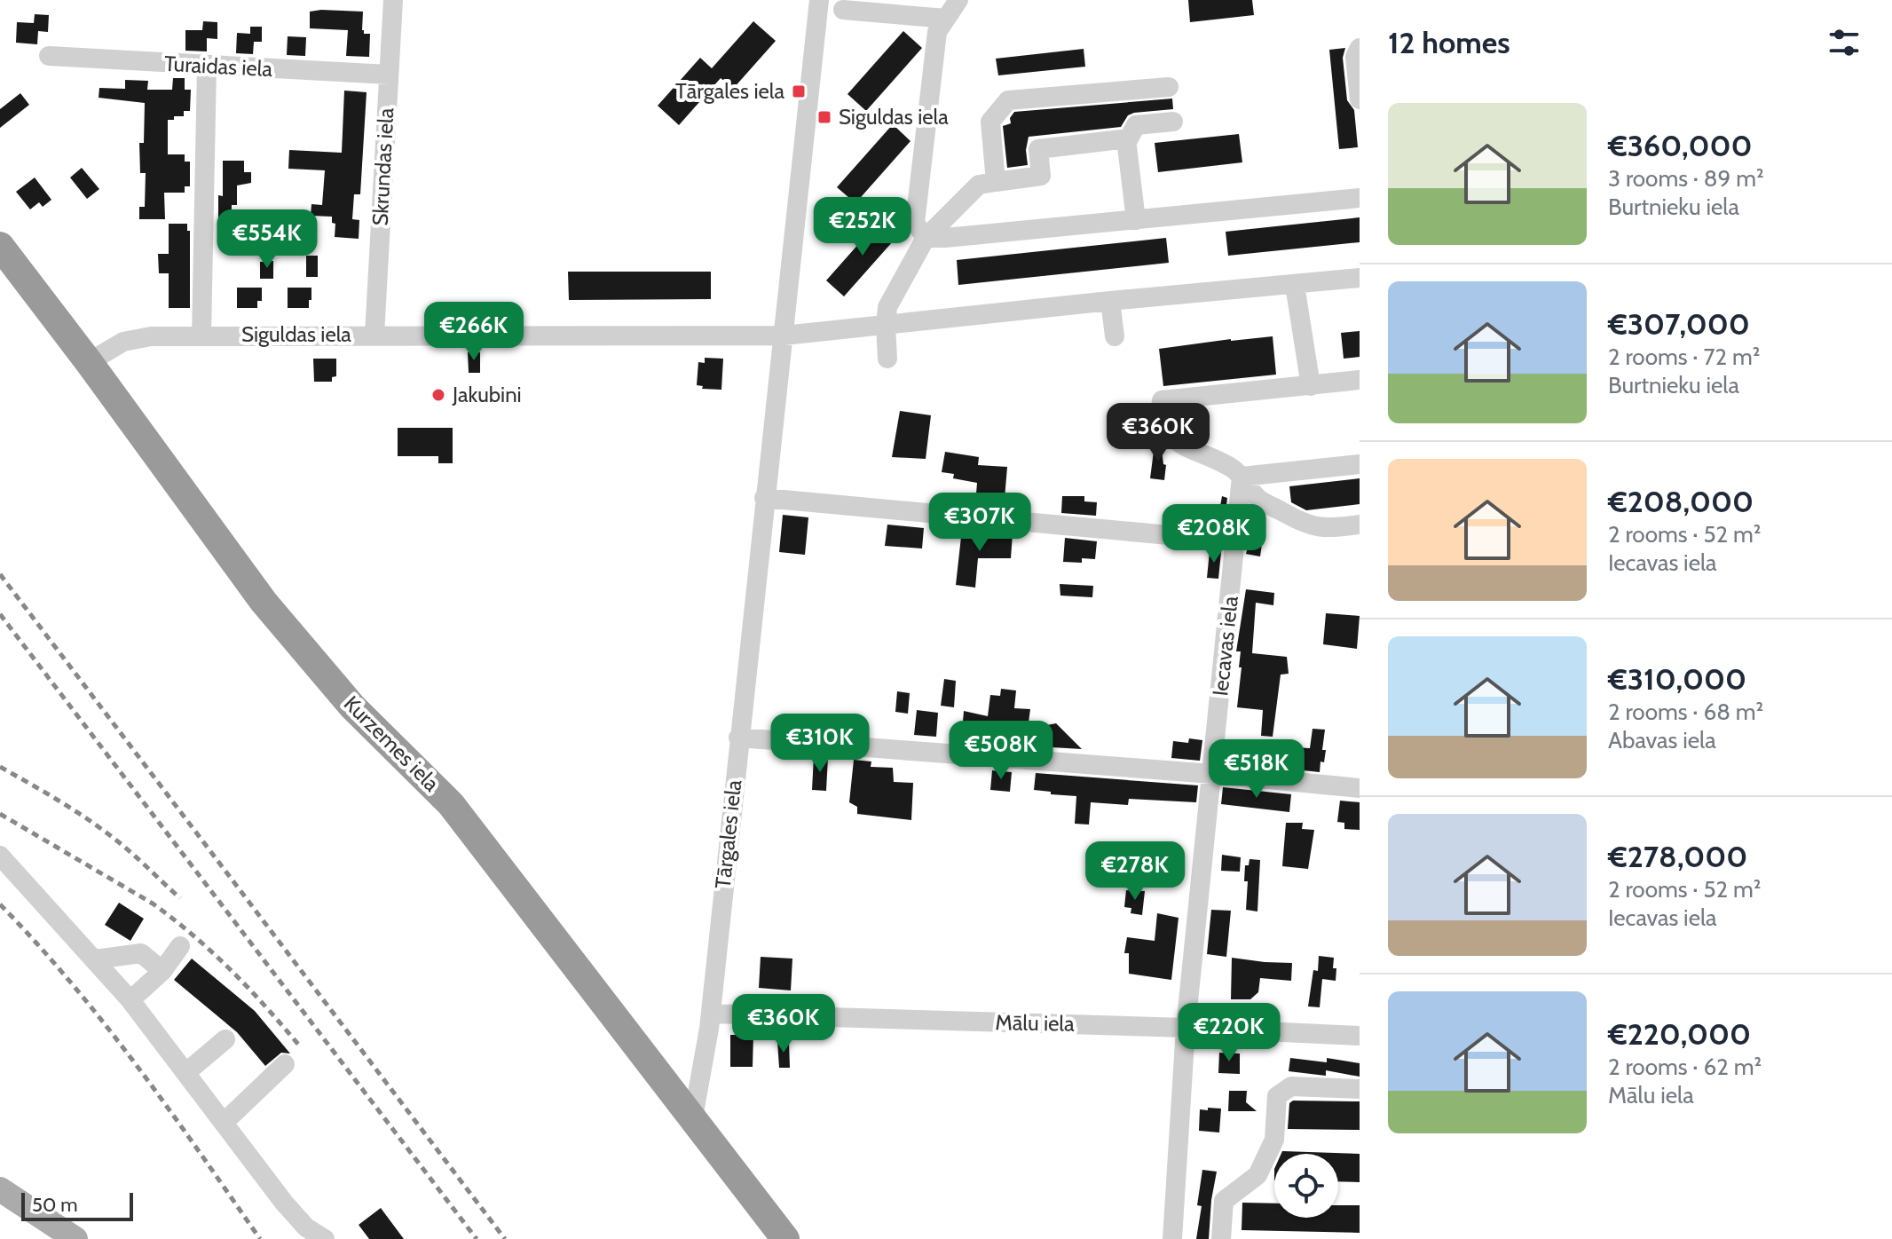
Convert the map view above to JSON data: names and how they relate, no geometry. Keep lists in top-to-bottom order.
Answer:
{
  "streets": {
    "highway": ["Kurzemes iela"],
    "street": [
      "Turaidas iela",
      "Skrundas iela",
      "Siguldas iela",
      "Iecavas iela",
      "Tārgales iela",
      "Mālu iela"
    ]
  },
  "crossings": [
    ["Turaidas iela", "Skrundas iela"],
    ["Skrundas iela", "Siguldas iela"],
    ["Siguldas iela", "Kurzemes iela"],
    ["Siguldas iela", "Tārgales iela"],
    ["Iecavas iela", "Mālu iela"],
    ["Kurzemes iela", "Tārgales iela"],
    ["Tārgales iela", "Mālu iela"]
  ],
  "places": {
    "transit": ["Tārgales iela", "Siguldas iela"],
    "other": ["Jakubini"]
  },
  "scale_bar": "50 m",
  "page": {
    "heading": "12 homes",
    "list": [
      {
        "name": "€360,000",
        "note": "3 rooms · 89 m² · Burtnieku iela"
      },
      {
        "name": "€307,000",
        "note": "2 rooms · 72 m² · Burtnieku iela"
      },
      {
        "name": "€208,000",
        "note": "2 rooms · 52 m² · Iecavas iela"
      },
      {
        "name": "€310,000",
        "note": "2 rooms · 68 m² · Abavas iela"
      },
      {
        "name": "€278,000",
        "note": "2 rooms · 52 m² · Iecavas iela"
      },
      {
        "name": "€220,000",
        "note": "2 rooms · 62 m² · Mālu iela"
      }
    ],
    "price": [
      "€252K",
      "€554K",
      "€266K",
      "€360K",
      "€307K",
      "€208K",
      "€310K",
      "€508K",
      "€518K",
      "€278K",
      "€360K",
      "€220K"
    ],
    "scale": "50 m"
  }
}
